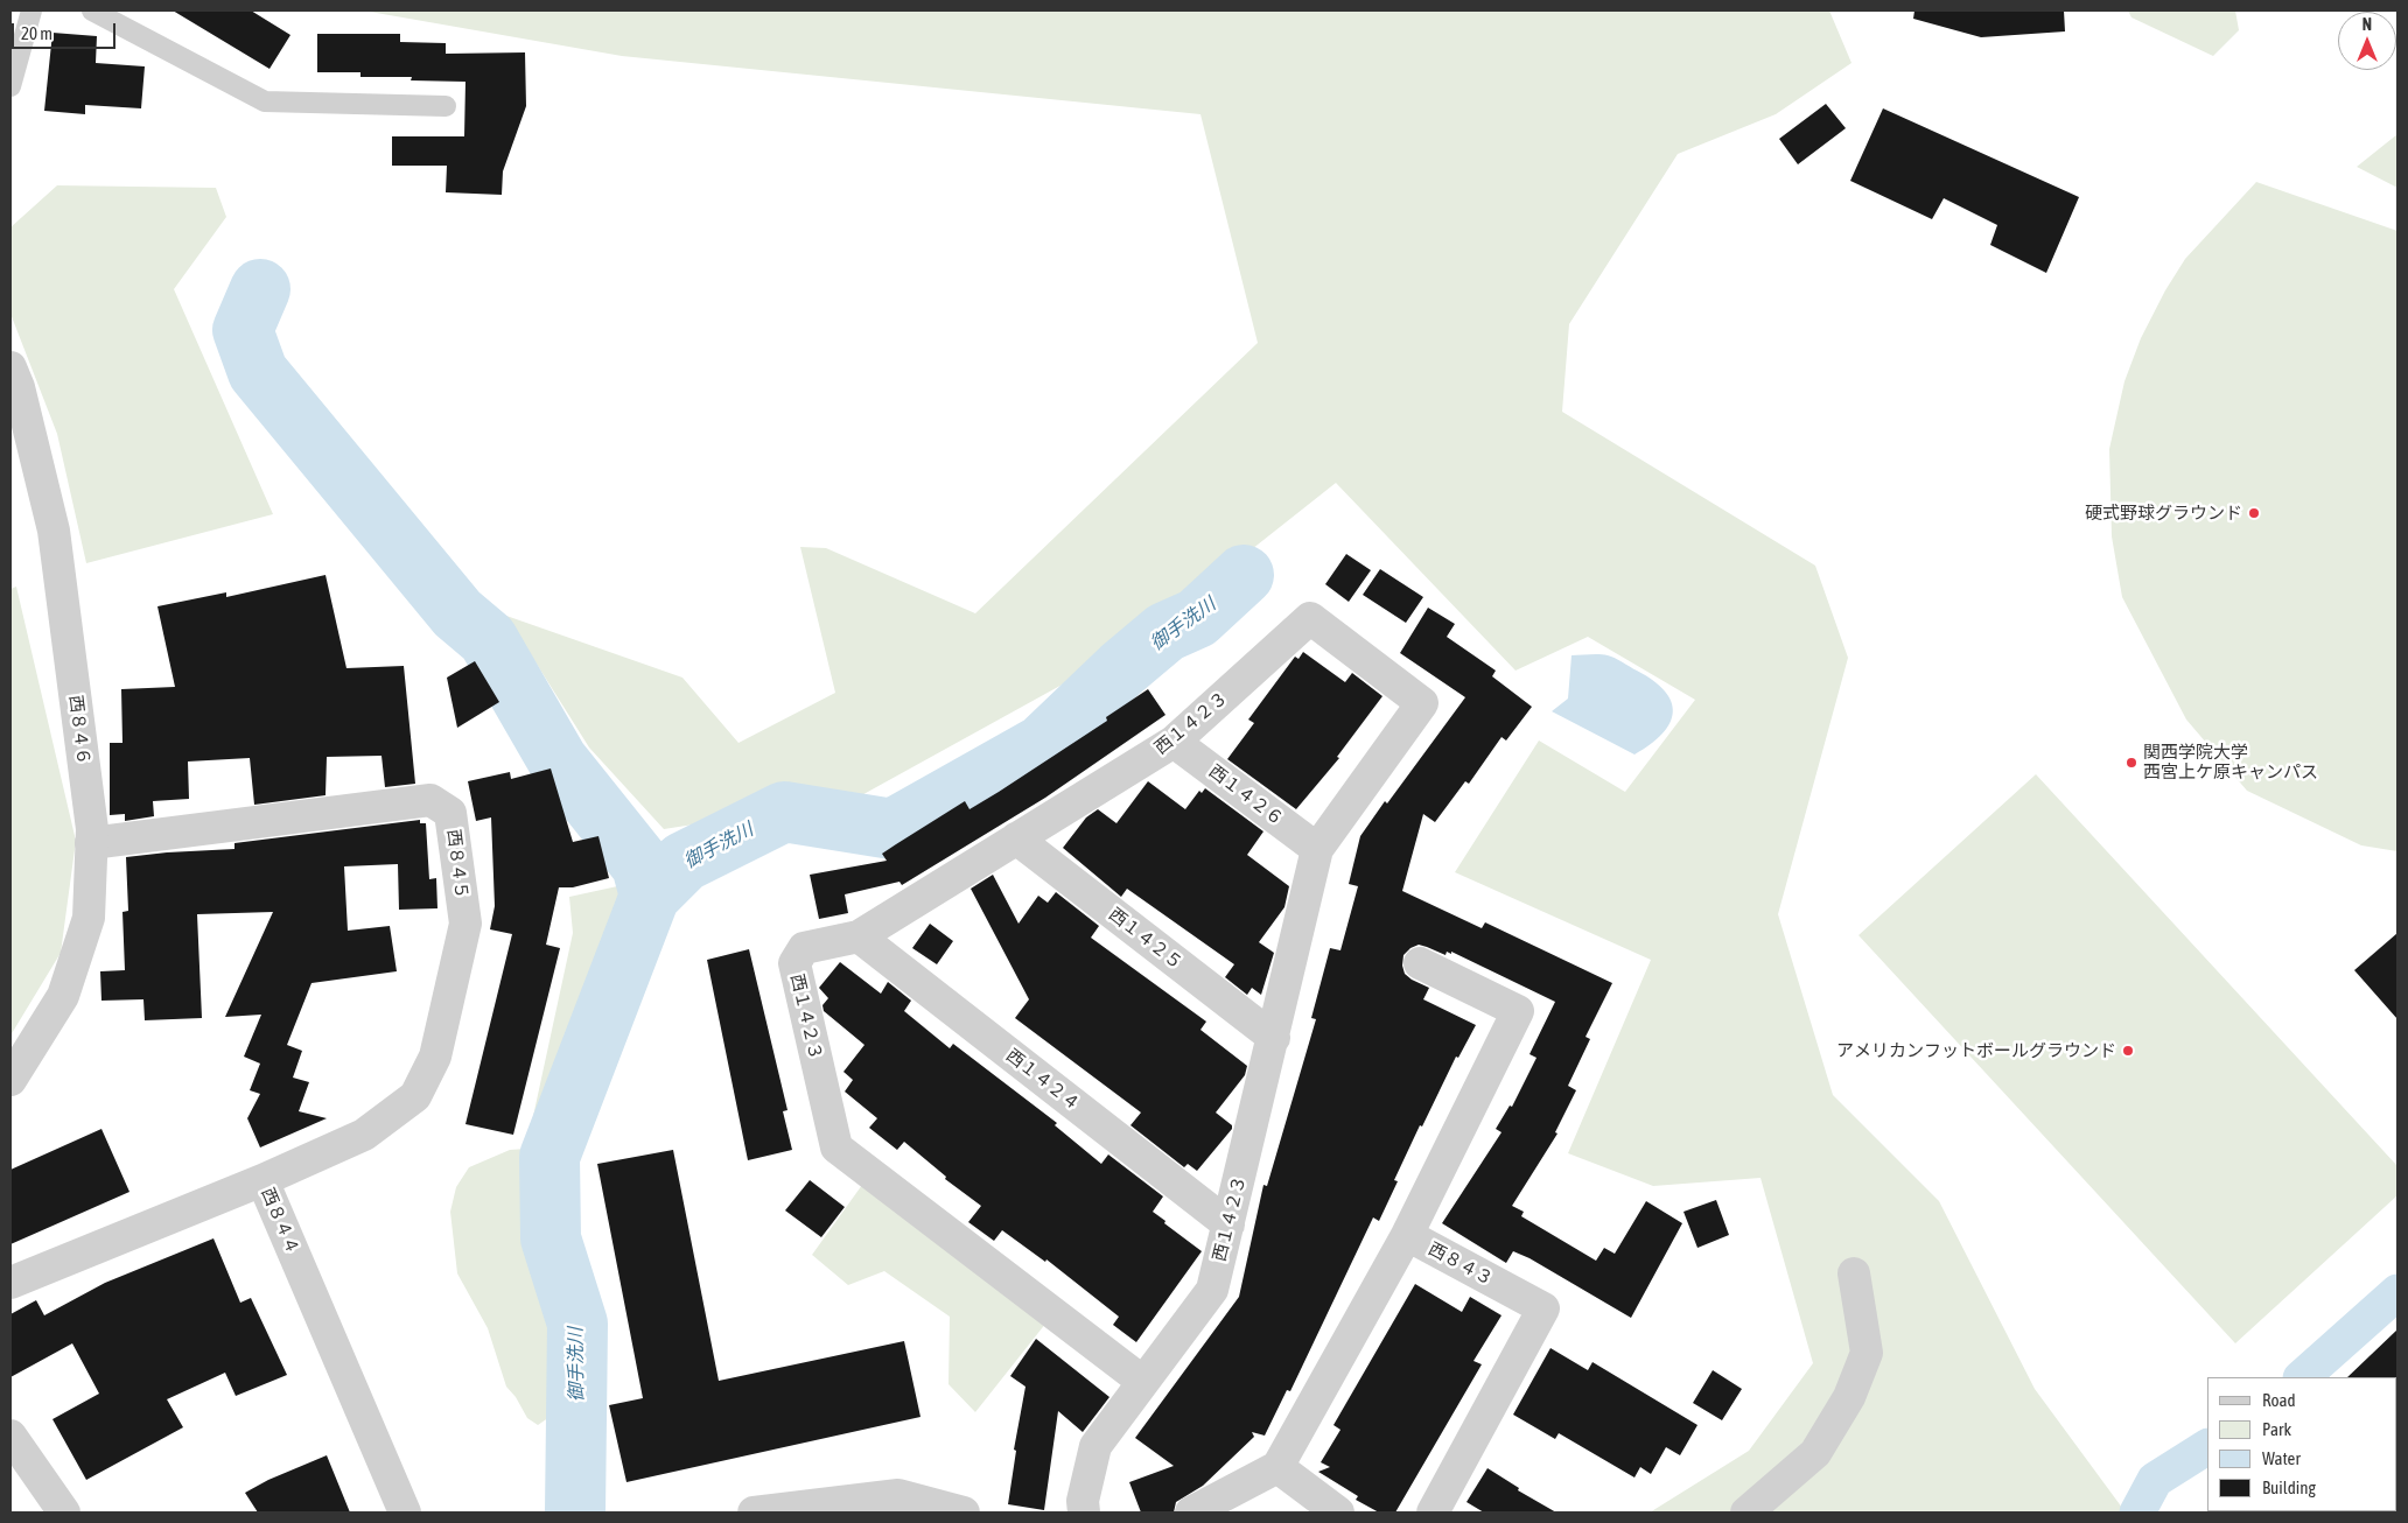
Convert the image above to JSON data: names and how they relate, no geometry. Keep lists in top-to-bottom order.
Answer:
{
  "streets": {
    "street": [
      "西１４２３",
      "西８４６",
      "西１４２６",
      "西８４５",
      "西１４２５",
      "西１４２４",
      "西８４４",
      "西８４３"
    ]
  },
  "crossings": [
    ["西１４２３", "西１４２６"],
    ["西１４２３", "西１４２５"],
    ["西１４２３", "西１４２４"],
    ["西８４６", "西８４５"],
    ["西８４５", "西８４４"]
  ],
  "water": ["御手洗川"],
  "places": ["硬式野球グラウンド", "関西学院大学 西宮上ケ原キャンパス", "アメリカンフットボールグラウンド"],
  "legend": [
    "Road",
    "Park",
    "Water",
    "Building"
  ],
  "scale_bar": "20 m",
  "north": "top"
}
